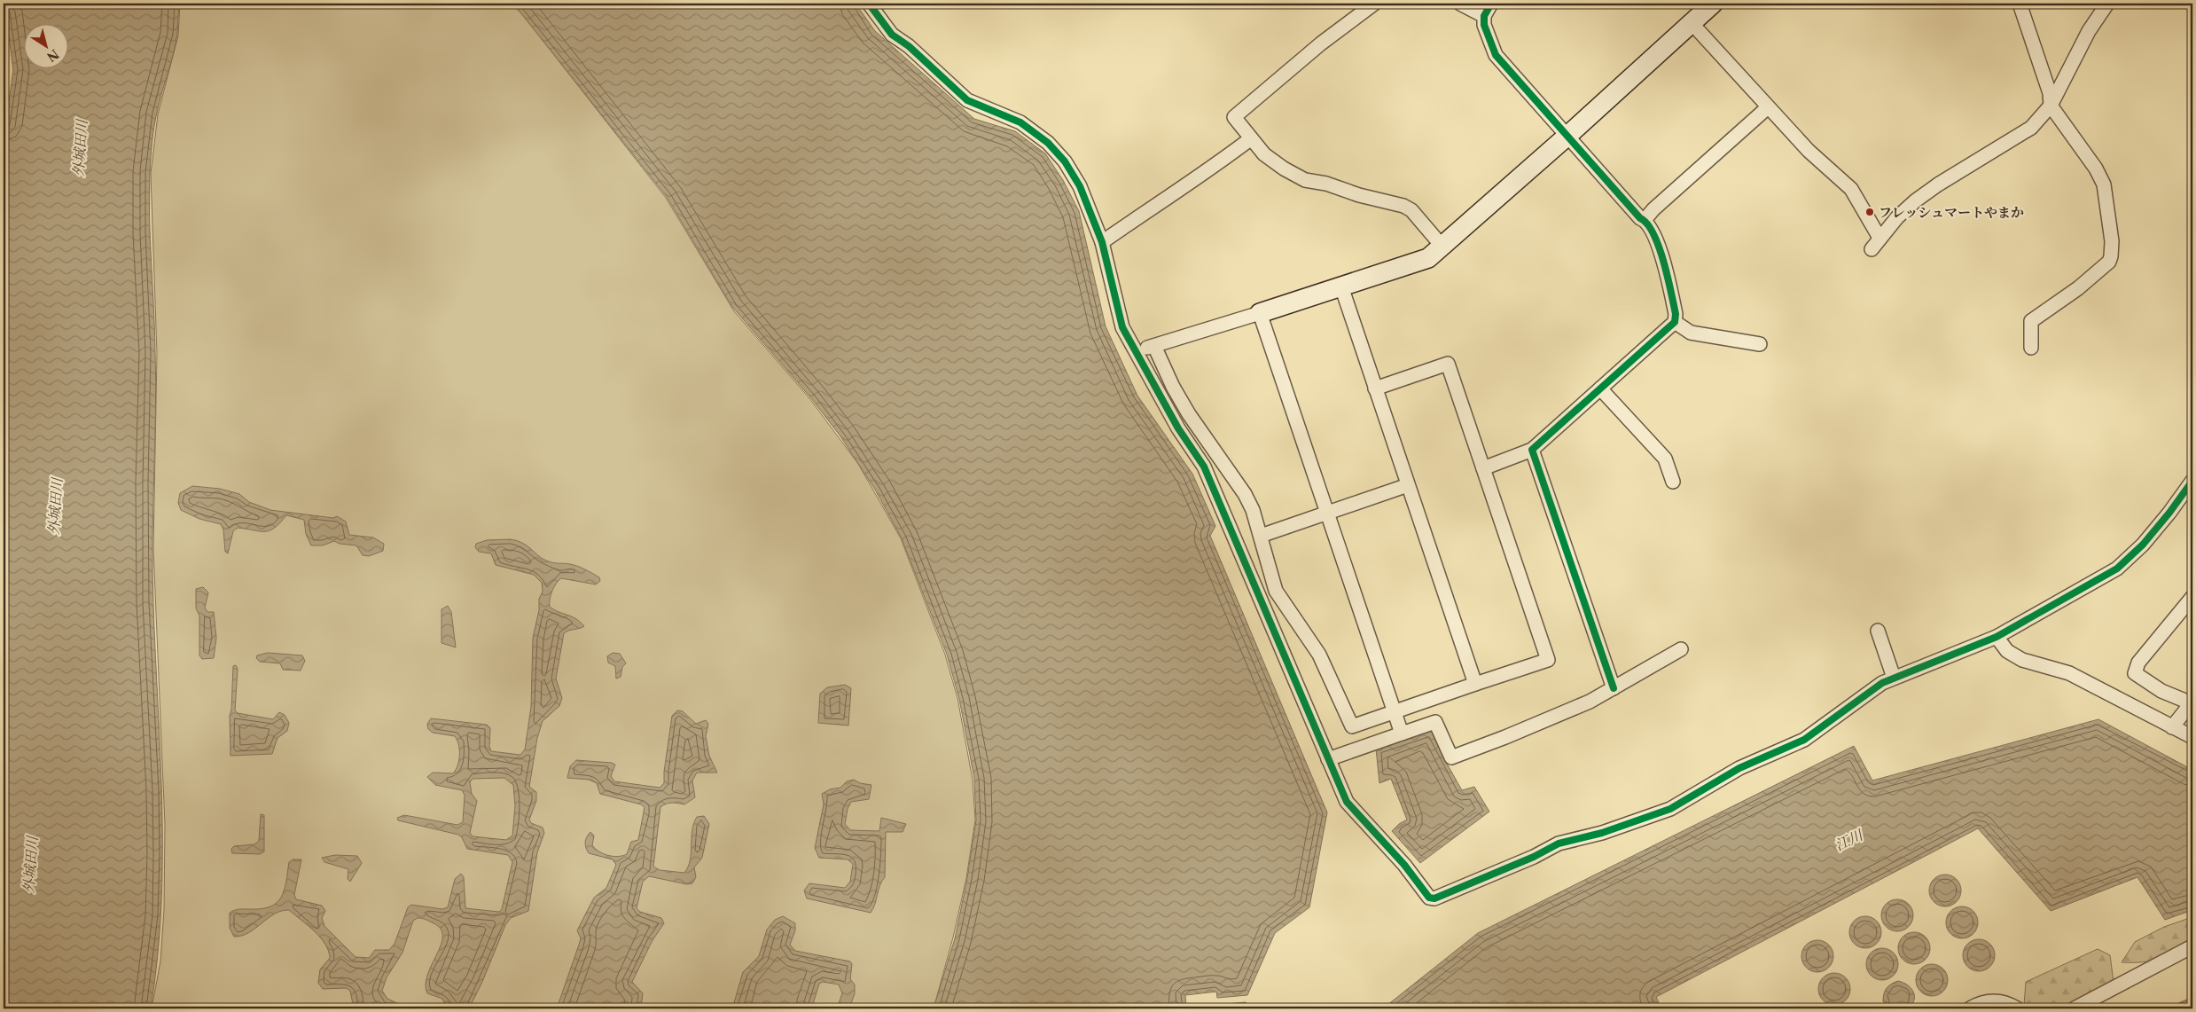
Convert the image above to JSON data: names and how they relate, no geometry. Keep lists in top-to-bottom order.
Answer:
{
  "water": ["外城田川", "江川"],
  "places": ["フレッシュマートやまか"],
  "north": "bottom right"
}
